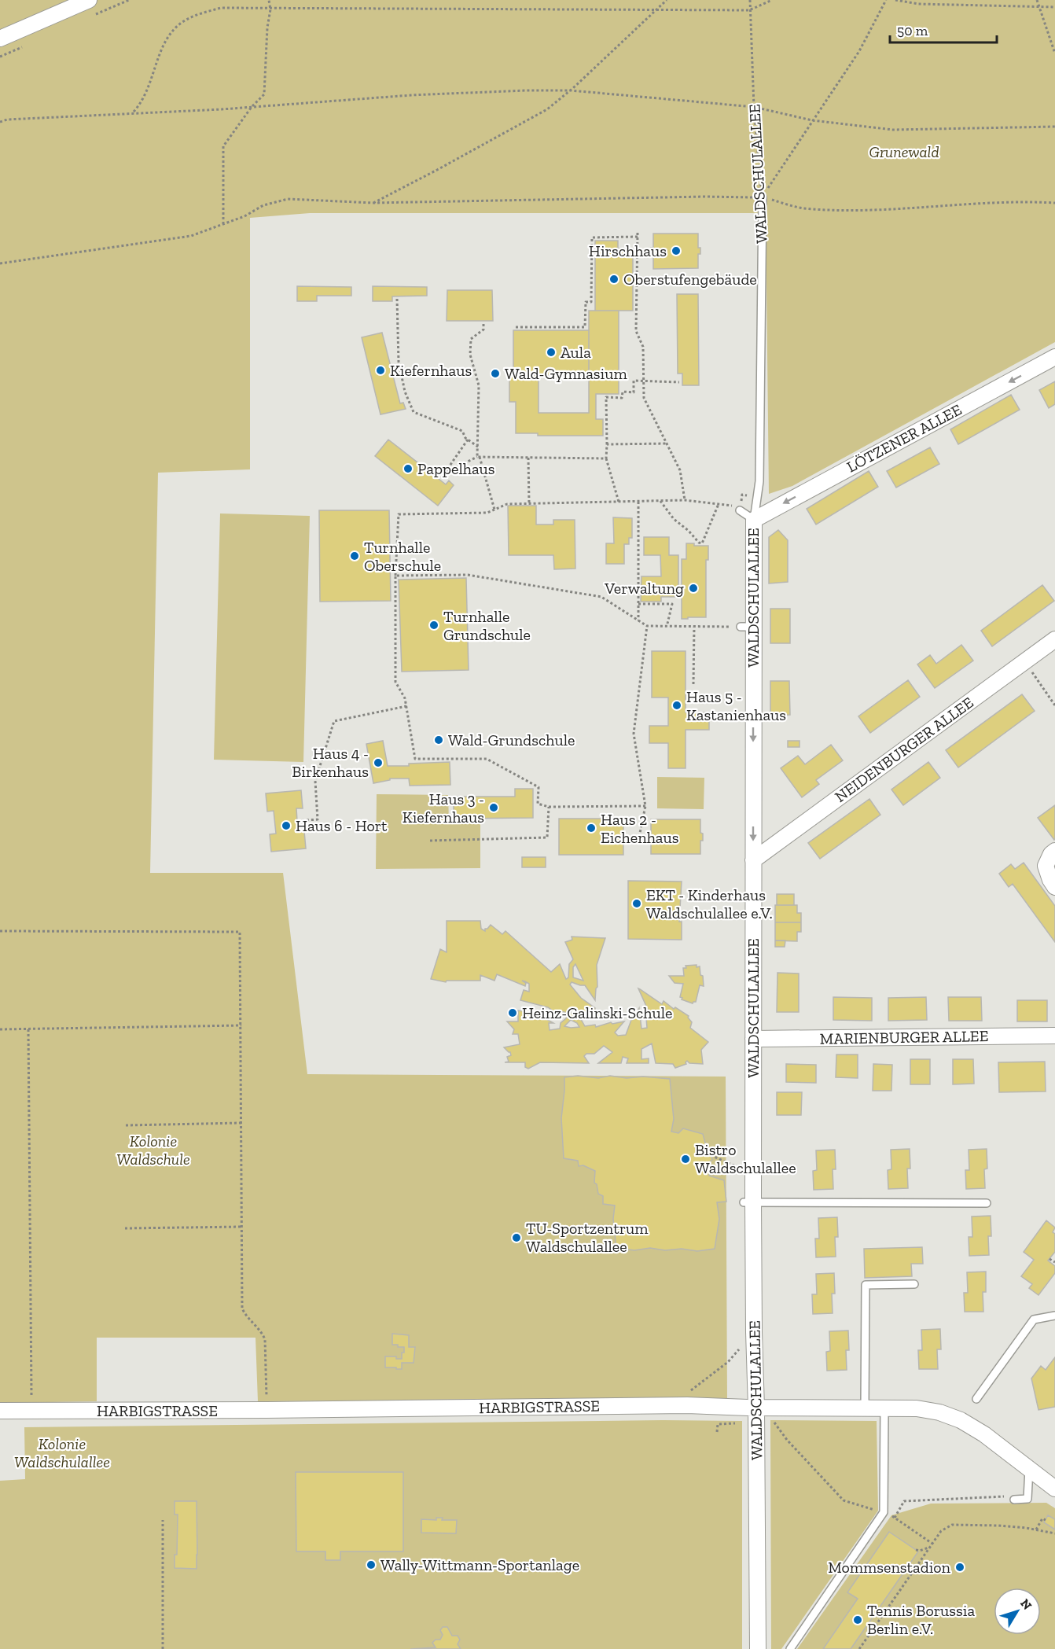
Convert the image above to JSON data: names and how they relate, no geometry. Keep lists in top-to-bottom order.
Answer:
{
  "streets": {
    "street": [
      "WALDSCHULALLEE",
      "LÖTZENER ALLEE",
      "NEIDENBURGER ALLEE",
      "MARIENBURGER ALLEE",
      "HARBIGSTRASSE"
    ]
  },
  "crossings": [
    ["WALDSCHULALLEE", "LÖTZENER ALLEE"],
    ["WALDSCHULALLEE", "NEIDENBURGER ALLEE"],
    ["WALDSCHULALLEE", "MARIENBURGER ALLEE"],
    ["WALDSCHULALLEE", "HARBIGSTRASSE"]
  ],
  "one_way": ["LÖTZENER ALLEE"],
  "parks": ["Grunewald", "Kolonie Waldschule", "Kolonie Waldschulallee"],
  "places": [
    "Hirschhaus",
    "Oberstufengebäude",
    "Aula",
    "Kiefernhaus",
    "Wald-Gymnasium",
    "Pappelhaus",
    "Turnhalle Oberschule",
    "Verwaltung",
    "Turnhalle Grundschule",
    "Haus 5 - Kastanienhaus",
    "Wald-Grundschule",
    "Haus 4 - Birkenhaus",
    "Haus 3 - Kiefernhaus",
    "Haus 6 - Hort",
    "Haus 2 - Eichenhaus",
    "EKT - Kinderhaus Waldschulallee e.V.",
    "Heinz-Galinski-Schule",
    "Bistro Waldschulallee",
    "TU-Sportzentrum Waldschulallee",
    "Wally-Wittmann-Sportanlage",
    "Mommsenstadion",
    "Tennis Borussia Berlin e.V."
  ],
  "scale_bar": "50 m",
  "north": "top right"
}
